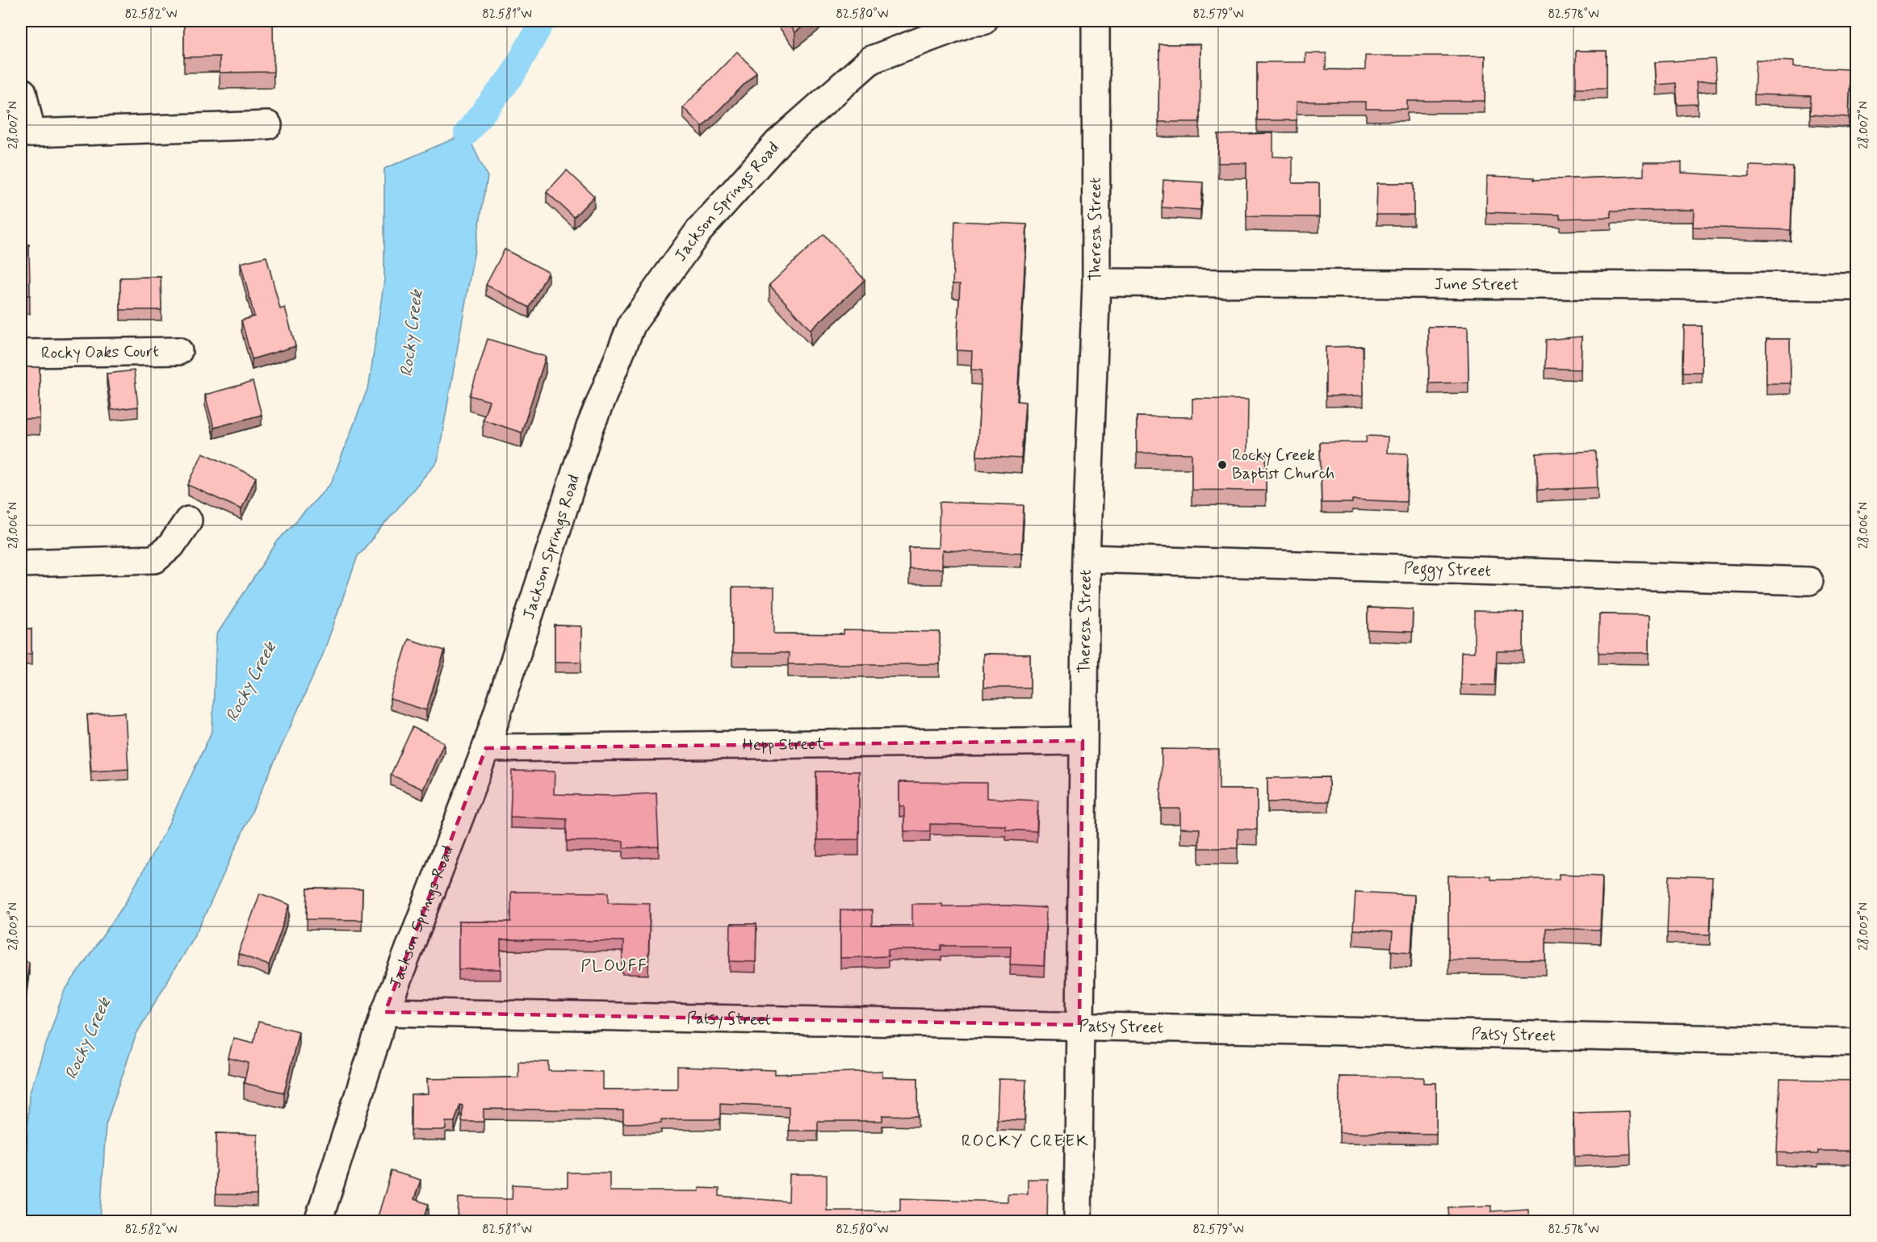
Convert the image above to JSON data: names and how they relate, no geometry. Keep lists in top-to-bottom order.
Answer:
{
  "streets": {
    "street": [
      "Jackson Springs Road",
      "Theresa Street",
      "June Street",
      "Rocky Oaks Court",
      "Peggy Street",
      "Hepp Street",
      "Patsy Street"
    ]
  },
  "crossings": [
    ["Jackson Springs Road", "Hepp Street"],
    ["Jackson Springs Road", "Patsy Street"],
    ["Theresa Street", "June Street"],
    ["Theresa Street", "Peggy Street"],
    ["Theresa Street", "Hepp Street"],
    ["Theresa Street", "Patsy Street"]
  ],
  "districts": ["PLOUFF", "ROCKY CREEK"],
  "water": ["Rocky Creek"],
  "places": ["Rocky Creek Baptist Church"],
  "coordinates": [
    "82.582°W",
    "82.581°W",
    "82.580°W",
    "82.579°W",
    "82.578°W",
    "28.007°N",
    "28.006°N",
    "28.005°N"
  ]
}
